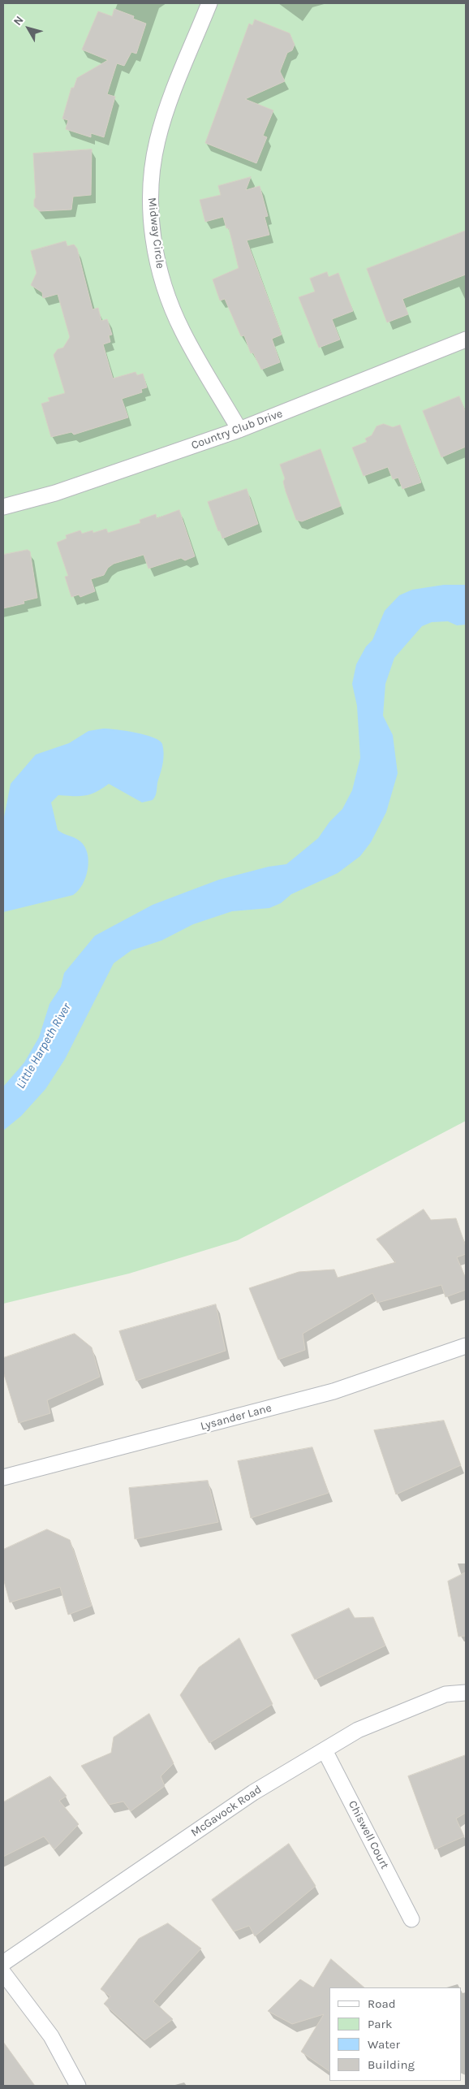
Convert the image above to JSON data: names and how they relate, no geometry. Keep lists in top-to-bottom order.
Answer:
{
  "streets": {
    "street": [
      "Midway Circle",
      "Country Club Drive",
      "Lysander Lane",
      "McGavock Road",
      "Chiswell Court"
    ]
  },
  "crossings": [
    ["Midway Circle", "Country Club Drive"],
    ["McGavock Road", "Chiswell Court"]
  ],
  "water": ["Little Harpeth River"],
  "legend": [
    "Road",
    "Park",
    "Water",
    "Building"
  ],
  "north": "top left"
}
